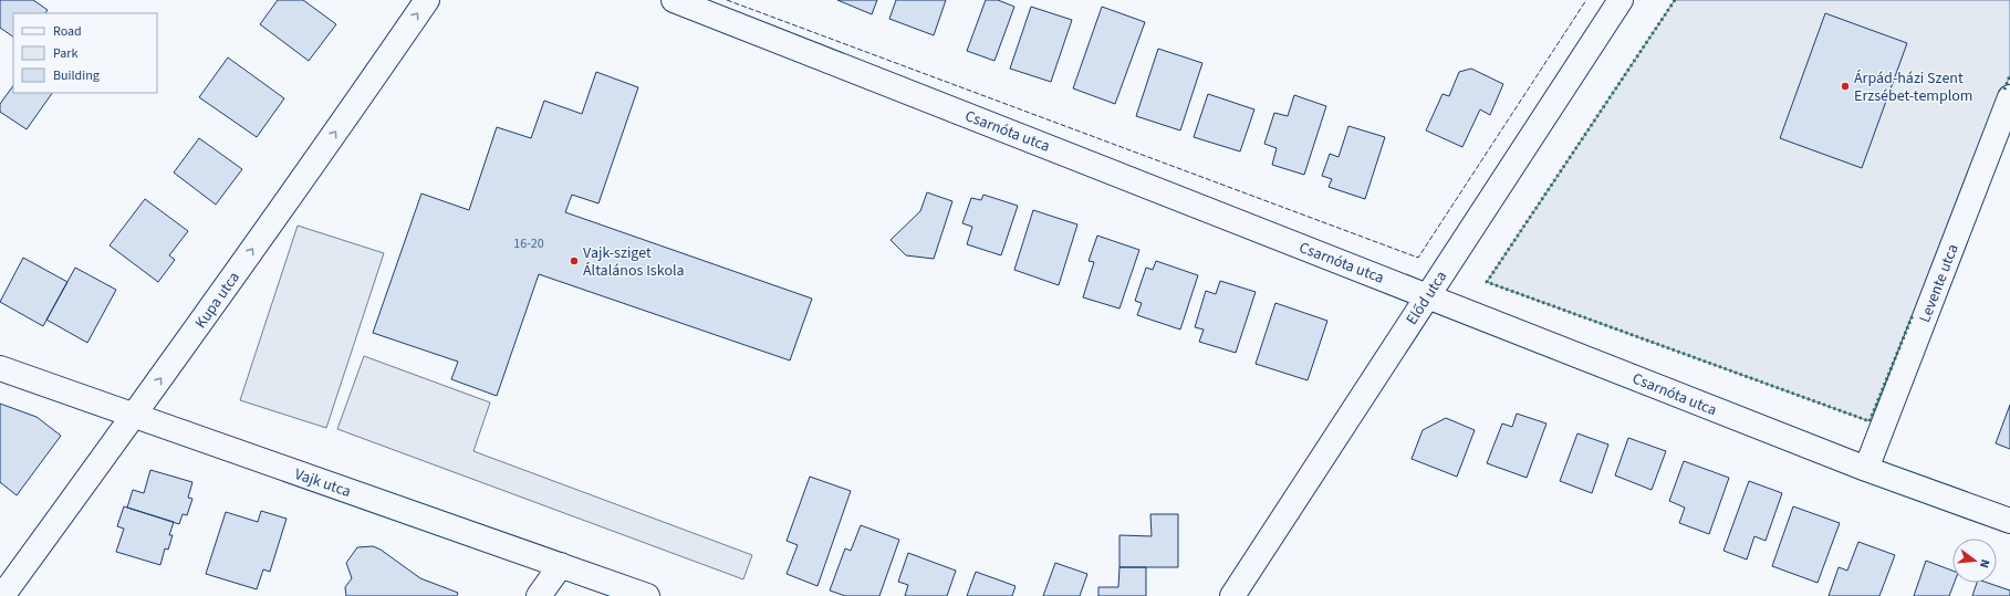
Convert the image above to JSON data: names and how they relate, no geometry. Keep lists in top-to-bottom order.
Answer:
{
  "streets": {
    "street": [
      "Csarnóta utca",
      "Levente utca",
      "Előd utca",
      "Kupa utca",
      "Vajk utca"
    ]
  },
  "crossings": [
    ["Csarnóta utca", "Levente utca"],
    ["Csarnóta utca", "Előd utca"],
    ["Kupa utca", "Vajk utca"]
  ],
  "one_way": ["Kupa utca"],
  "places": ["Árpád-házi Szent Erzsébet-templom", "Vajk-sziget Általános Iskola"],
  "house_numbers": ["16-20"],
  "legend": ["Road", "Park", "Building"],
  "north": "right"
}
